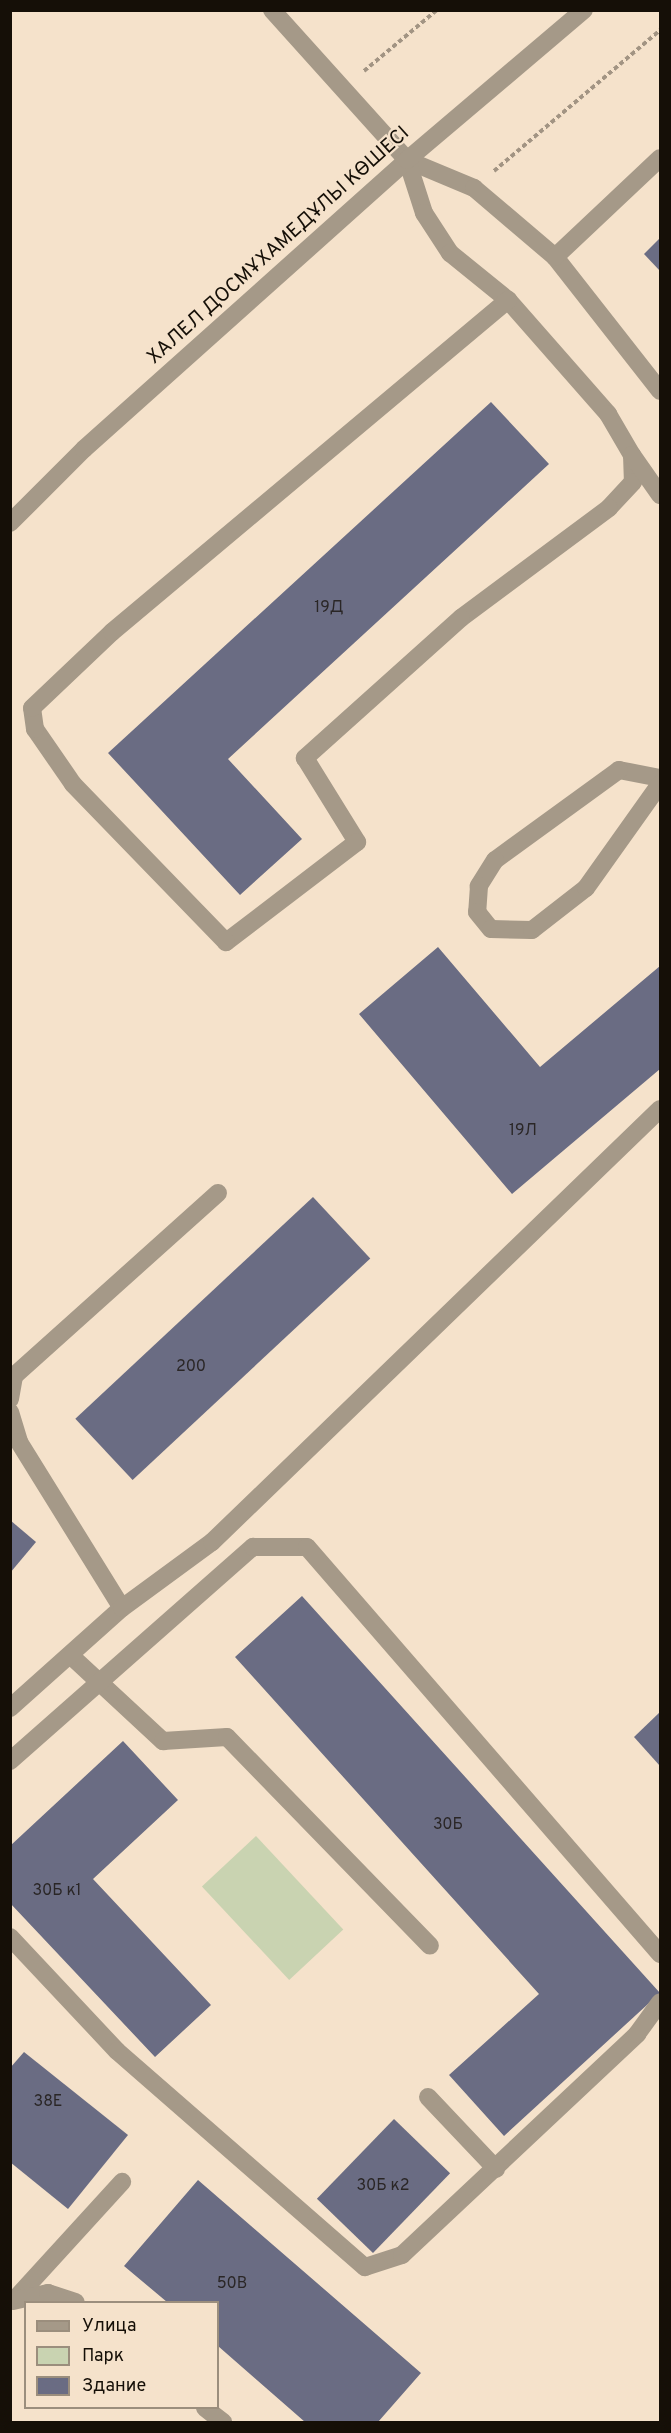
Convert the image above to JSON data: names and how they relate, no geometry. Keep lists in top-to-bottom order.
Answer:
{
  "streets": {
    "street": ["ХАЛЕЛ ДОСМҰХАМЕДҰЛЫ КӨШЕСІ"]
  },
  "house_numbers": [
    "19Д",
    "19Л",
    "200",
    "30Б",
    "30Б к1",
    "38Е",
    "30Б к2",
    "50В"
  ],
  "legend": ["Улица", "Парк", "Здание"]
}
